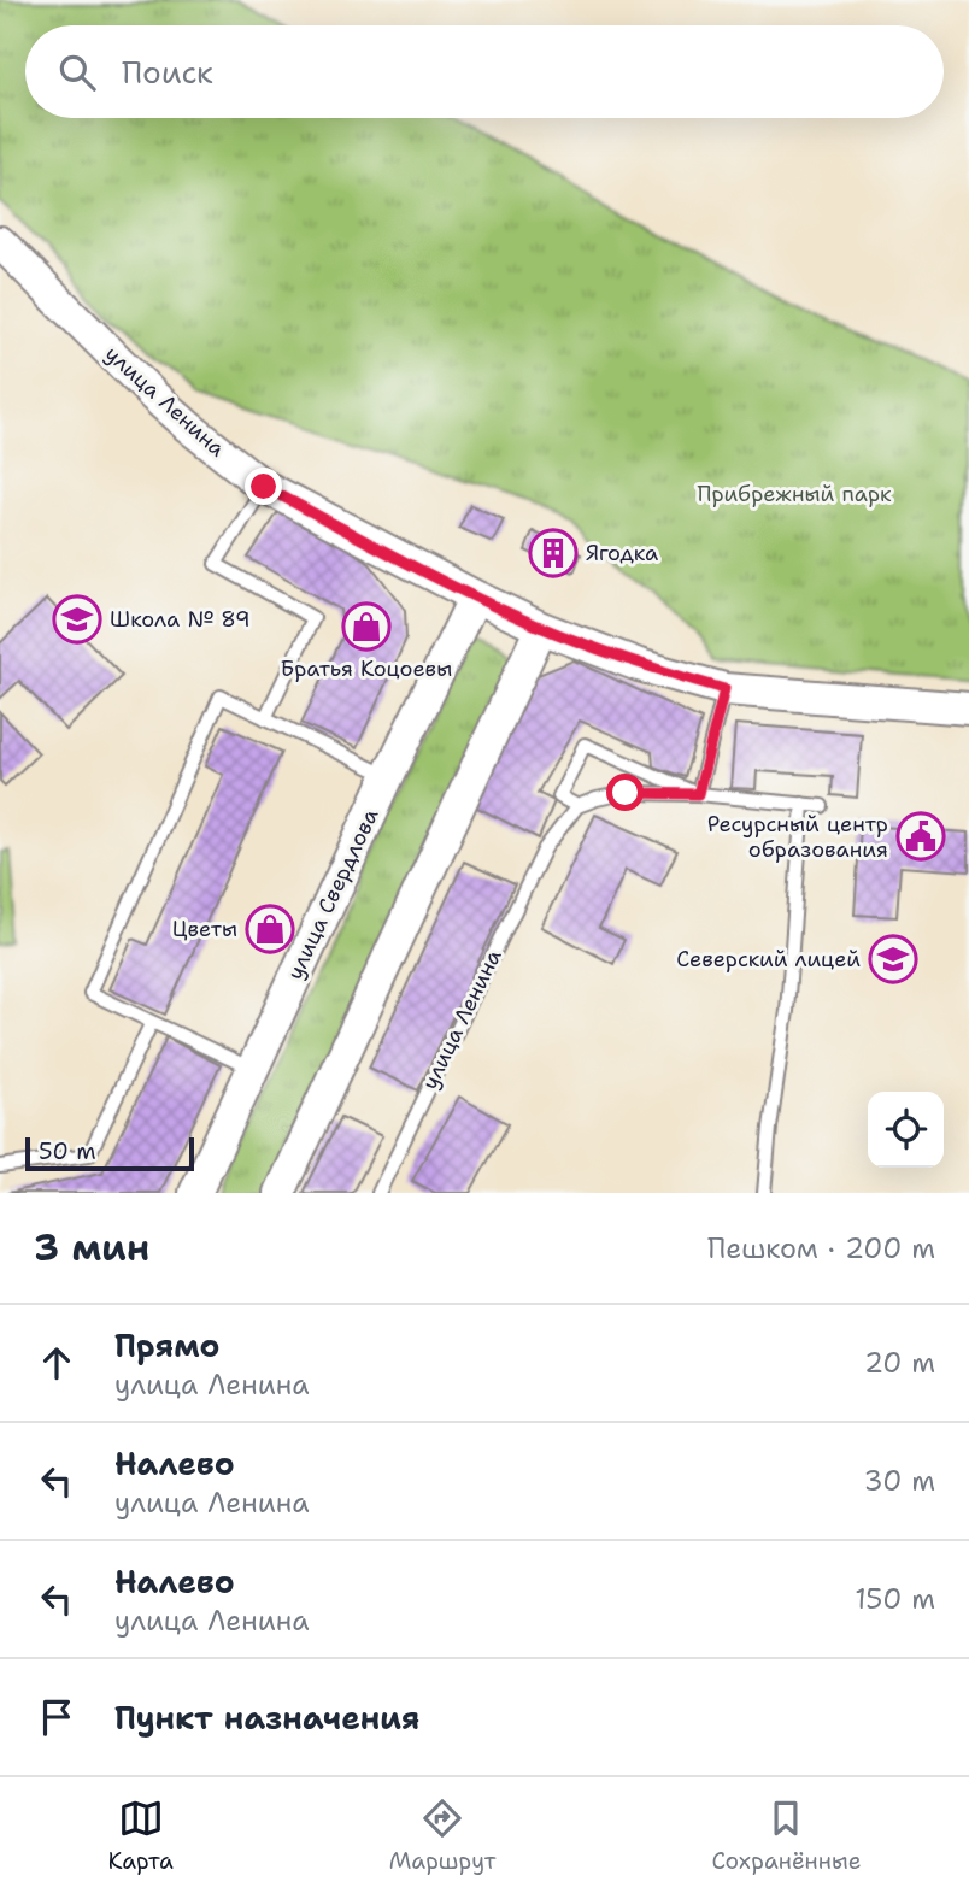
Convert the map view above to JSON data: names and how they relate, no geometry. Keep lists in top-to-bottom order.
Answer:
{
  "streets": {
    "street": ["улица Ленина", "улица Свердлова"]
  },
  "crossings": [
    ["улица Ленина", "улица Свердлова"]
  ],
  "parks": ["Прибрежный парк"],
  "places": {
    "building": ["Ягодка"],
    "school or university": ["Школа № 89", "Северский лицей"],
    "shop": ["Братья Коцоевы", "Цветы"],
    "public building": ["Ресурсный центр образования"]
  },
  "scale_bar": "50 m",
  "page": {
    "search": "Поиск",
    "scale": "50 m",
    "heading": ["3 мин", "Пешком · 200 m"],
    "list": [
      ["Прямо", "улица Ленина", "20 m"],
      ["Налево", "улица Ленина", "30 m"],
      ["Налево", "улица Ленина", "150 m"],
      "Пункт назначения"
    ],
    "nav": ["Карта", "Маршрут", "Сохранённые"]
  }
}
